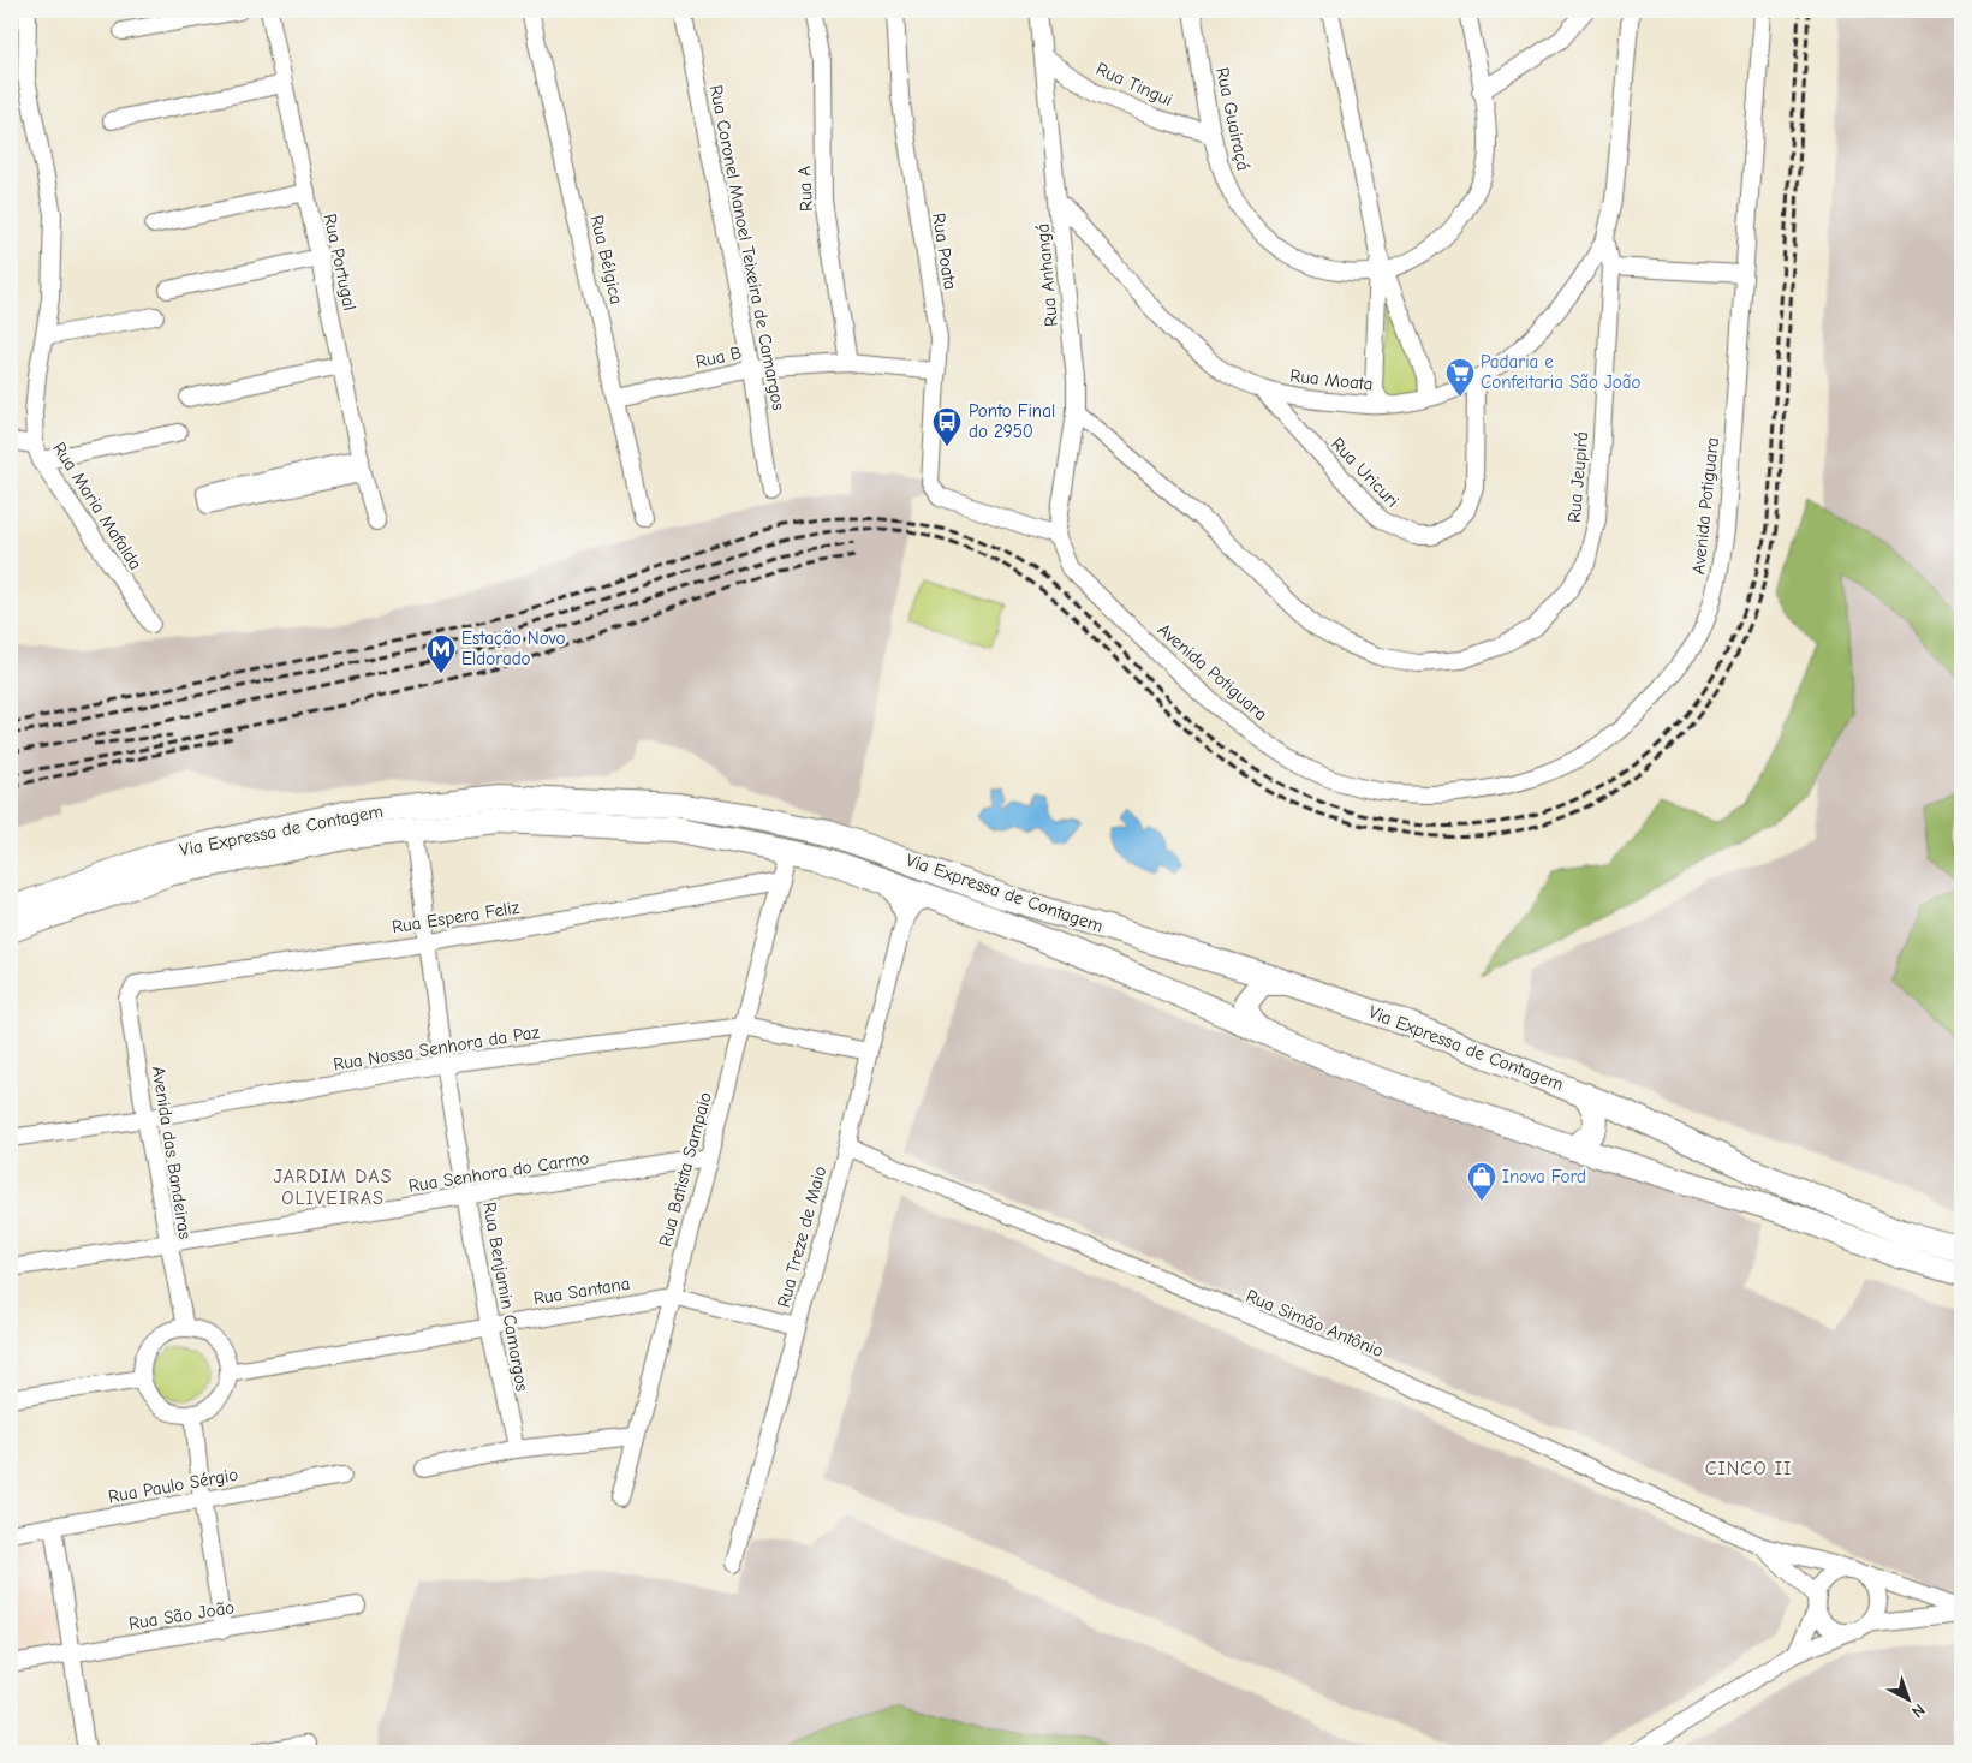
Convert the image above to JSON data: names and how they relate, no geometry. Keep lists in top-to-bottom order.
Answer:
{
  "streets": {
    "highway": ["Via Expressa de Contagem"],
    "street": [
      "Rua Tingui",
      "Rua Guairaçá",
      "Rua A",
      "Rua Coronel Manoel Teixeira de Camargos",
      "Rua Poata",
      "Rua Bélgica",
      "Rua Portugal",
      "Rua Anhangá",
      "Rua B",
      "Rua Moata",
      "Rua Uricuri",
      "Rua Jeupirá",
      "Rua Maria Mafalda",
      "Avenida Potiguara",
      "Rua Espera Feliz",
      "Rua Nossa Senhora da Paz",
      "Avenida das Bandeiras",
      "Rua Batista Sampaio",
      "Rua Senhora do Carmo",
      "Rua Treze de Maio",
      "Rua Santana",
      "Rua Benjamin Camargos",
      "Rua Simão Antônio",
      "Rua Paulo Sérgio",
      "Rua São João"
    ]
  },
  "crossings": [
    ["Rua Tingui", "Rua Guairaçá"],
    ["Rua Tingui", "Rua Anhangá"],
    ["Rua A", "Rua B"],
    ["Rua Coronel Manoel Teixeira de Camargos", "Rua B"],
    ["Rua Poata", "Rua Anhangá"],
    ["Rua Poata", "Rua B"],
    ["Rua Poata", "Avenida Potiguara"],
    ["Rua Bélgica", "Rua B"],
    ["Rua Anhangá", "Rua Moata"],
    ["Rua Anhangá", "Rua Jeupirá"],
    ["Rua Anhangá", "Avenida Potiguara"],
    ["Rua Moata", "Rua Uricuri"],
    ["Rua Moata", "Rua Jeupirá"],
    ["Via Expressa de Contagem", "Rua Batista Sampaio"],
    ["Via Expressa de Contagem", "Rua Benjamin Camargos"],
    ["Rua Espera Feliz", "Avenida das Bandeiras"],
    ["Rua Espera Feliz", "Rua Batista Sampaio"],
    ["Rua Espera Feliz", "Rua Benjamin Camargos"],
    ["Rua Nossa Senhora da Paz", "Avenida das Bandeiras"],
    ["Rua Nossa Senhora da Paz", "Rua Batista Sampaio"],
    ["Rua Nossa Senhora da Paz", "Rua Treze de Maio"],
    ["Rua Nossa Senhora da Paz", "Rua Benjamin Camargos"],
    ["Avenida das Bandeiras", "Rua Senhora do Carmo"],
    ["Avenida das Bandeiras", "Rua Santana"],
    ["Rua Batista Sampaio", "Rua Senhora do Carmo"],
    ["Rua Batista Sampaio", "Rua Santana"],
    ["Rua Senhora do Carmo", "Rua Benjamin Camargos"],
    ["Rua Treze de Maio", "Rua Santana"],
    ["Rua Treze de Maio", "Rua Simão Antônio"],
    ["Rua Santana", "Rua Benjamin Camargos"]
  ],
  "districts": ["JARDIM DAS OLIVEIRAS", "CINCO II"],
  "places": {
    "supermarket": ["Padaria e Confeitaria São João"],
    "bus stop": ["Ponto Final do 2950"],
    "metro station": ["Estação Novo Eldorado"],
    "shop": ["Inova Ford"]
  },
  "north": "bottom right"
}
